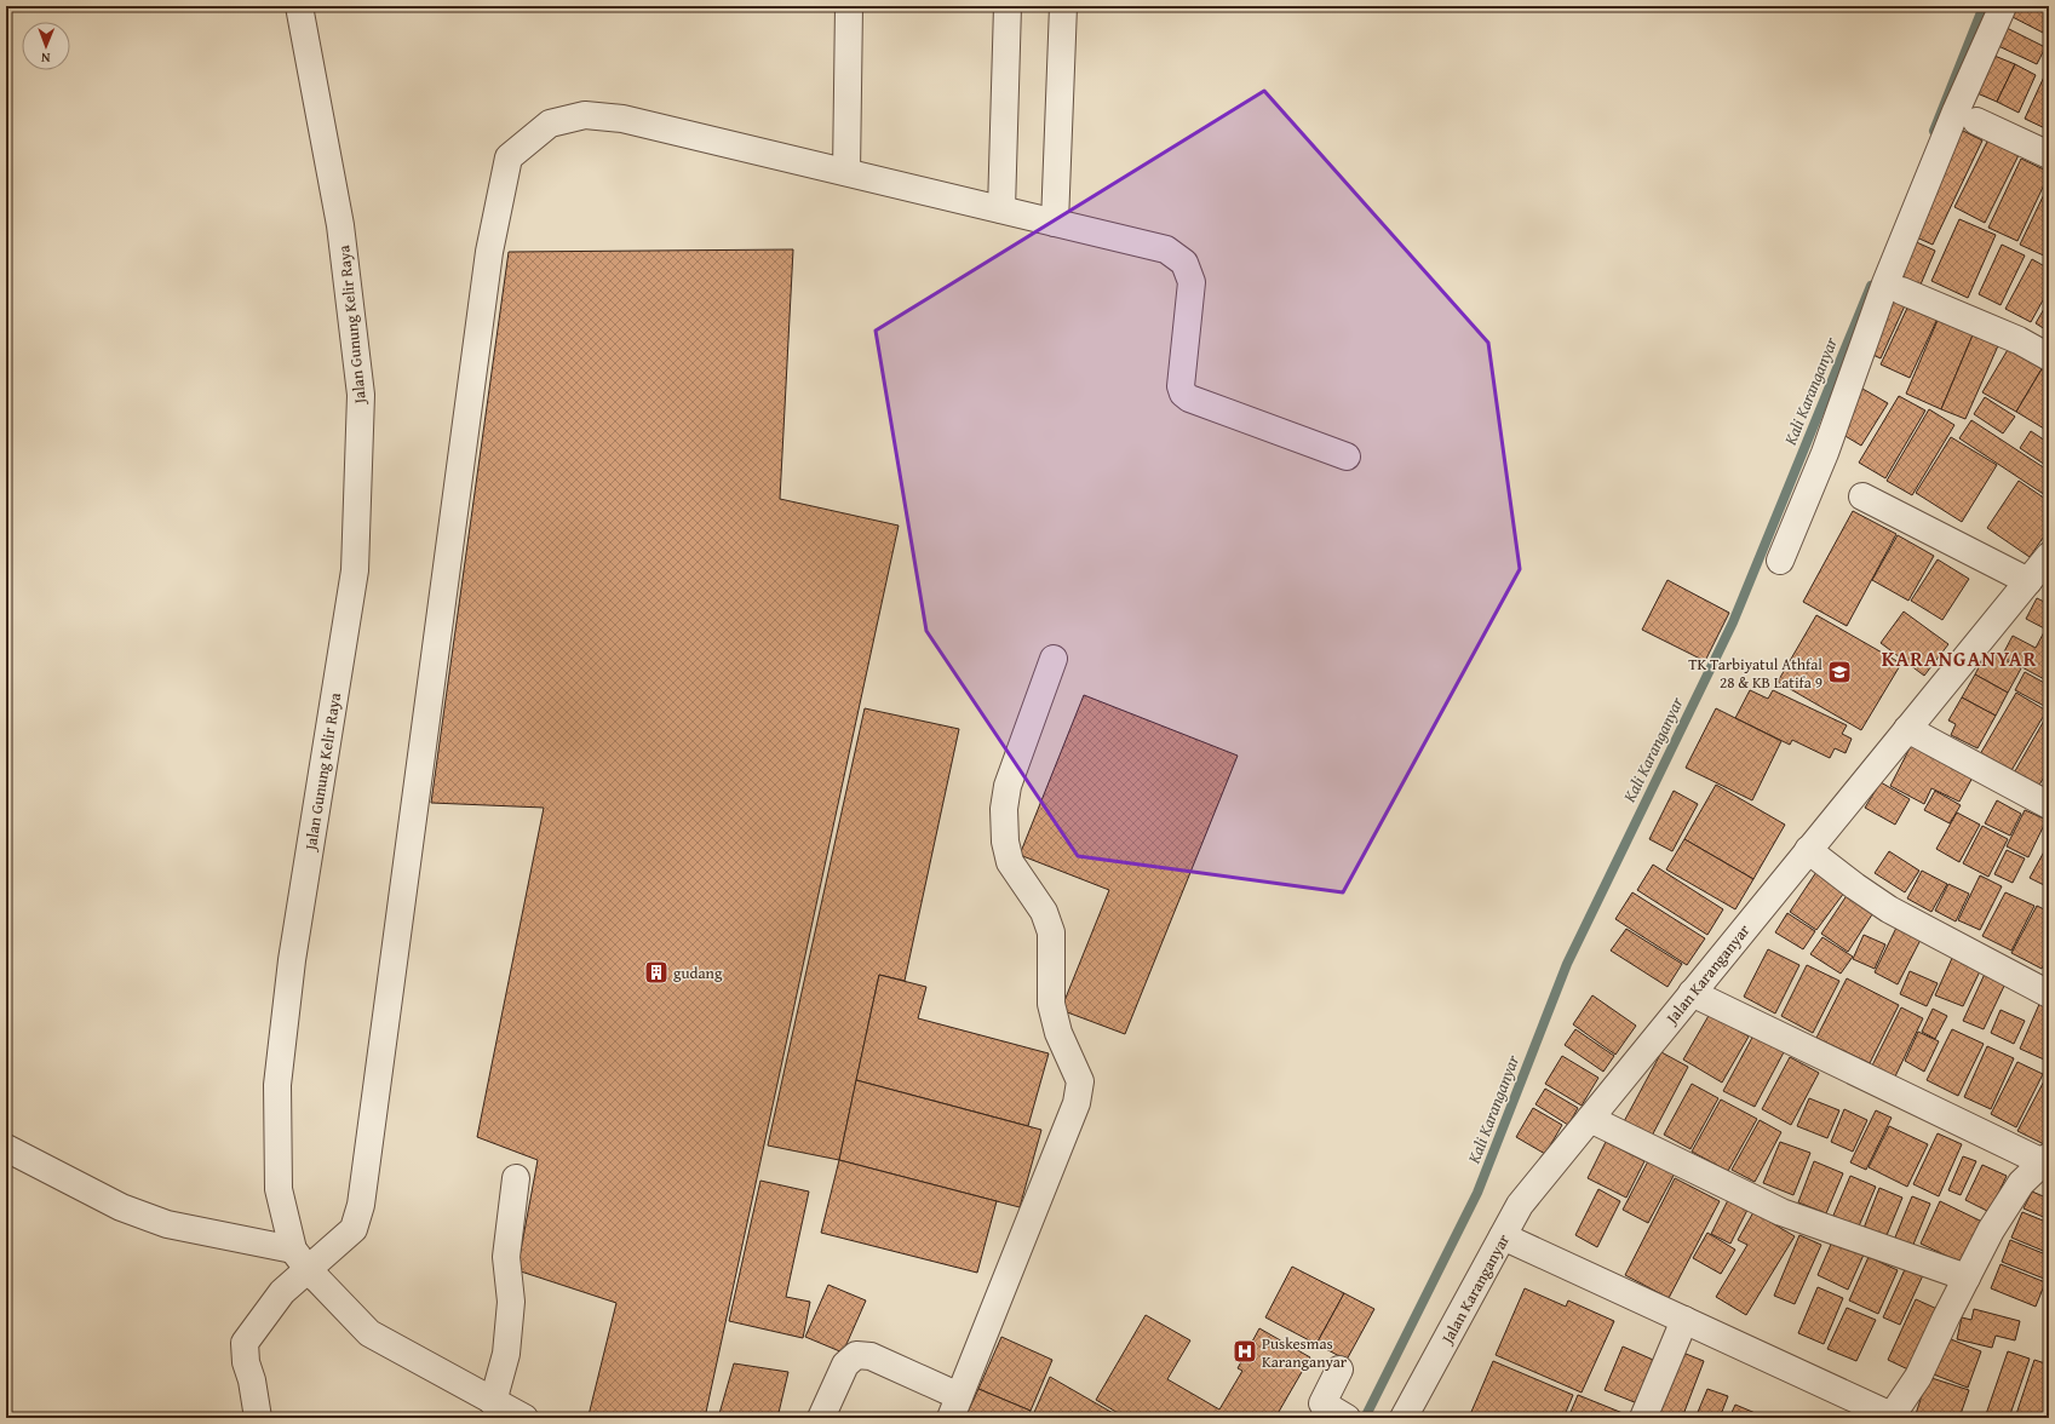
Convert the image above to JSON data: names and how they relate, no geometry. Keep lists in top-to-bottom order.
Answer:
{
  "streets": {
    "street": ["Jalan Gunung Kelir Raya", "Jalan Karanganyar"]
  },
  "districts": ["KARANGANYAR"],
  "water": ["Kali Karanganyar"],
  "places": {
    "school or university": ["TK Tarbiyatul Athfal 28 & KB Latifa 9"],
    "building": ["gudang"],
    "hospital": ["Puskesmas Karanganyar"]
  },
  "north": "bottom"
}
